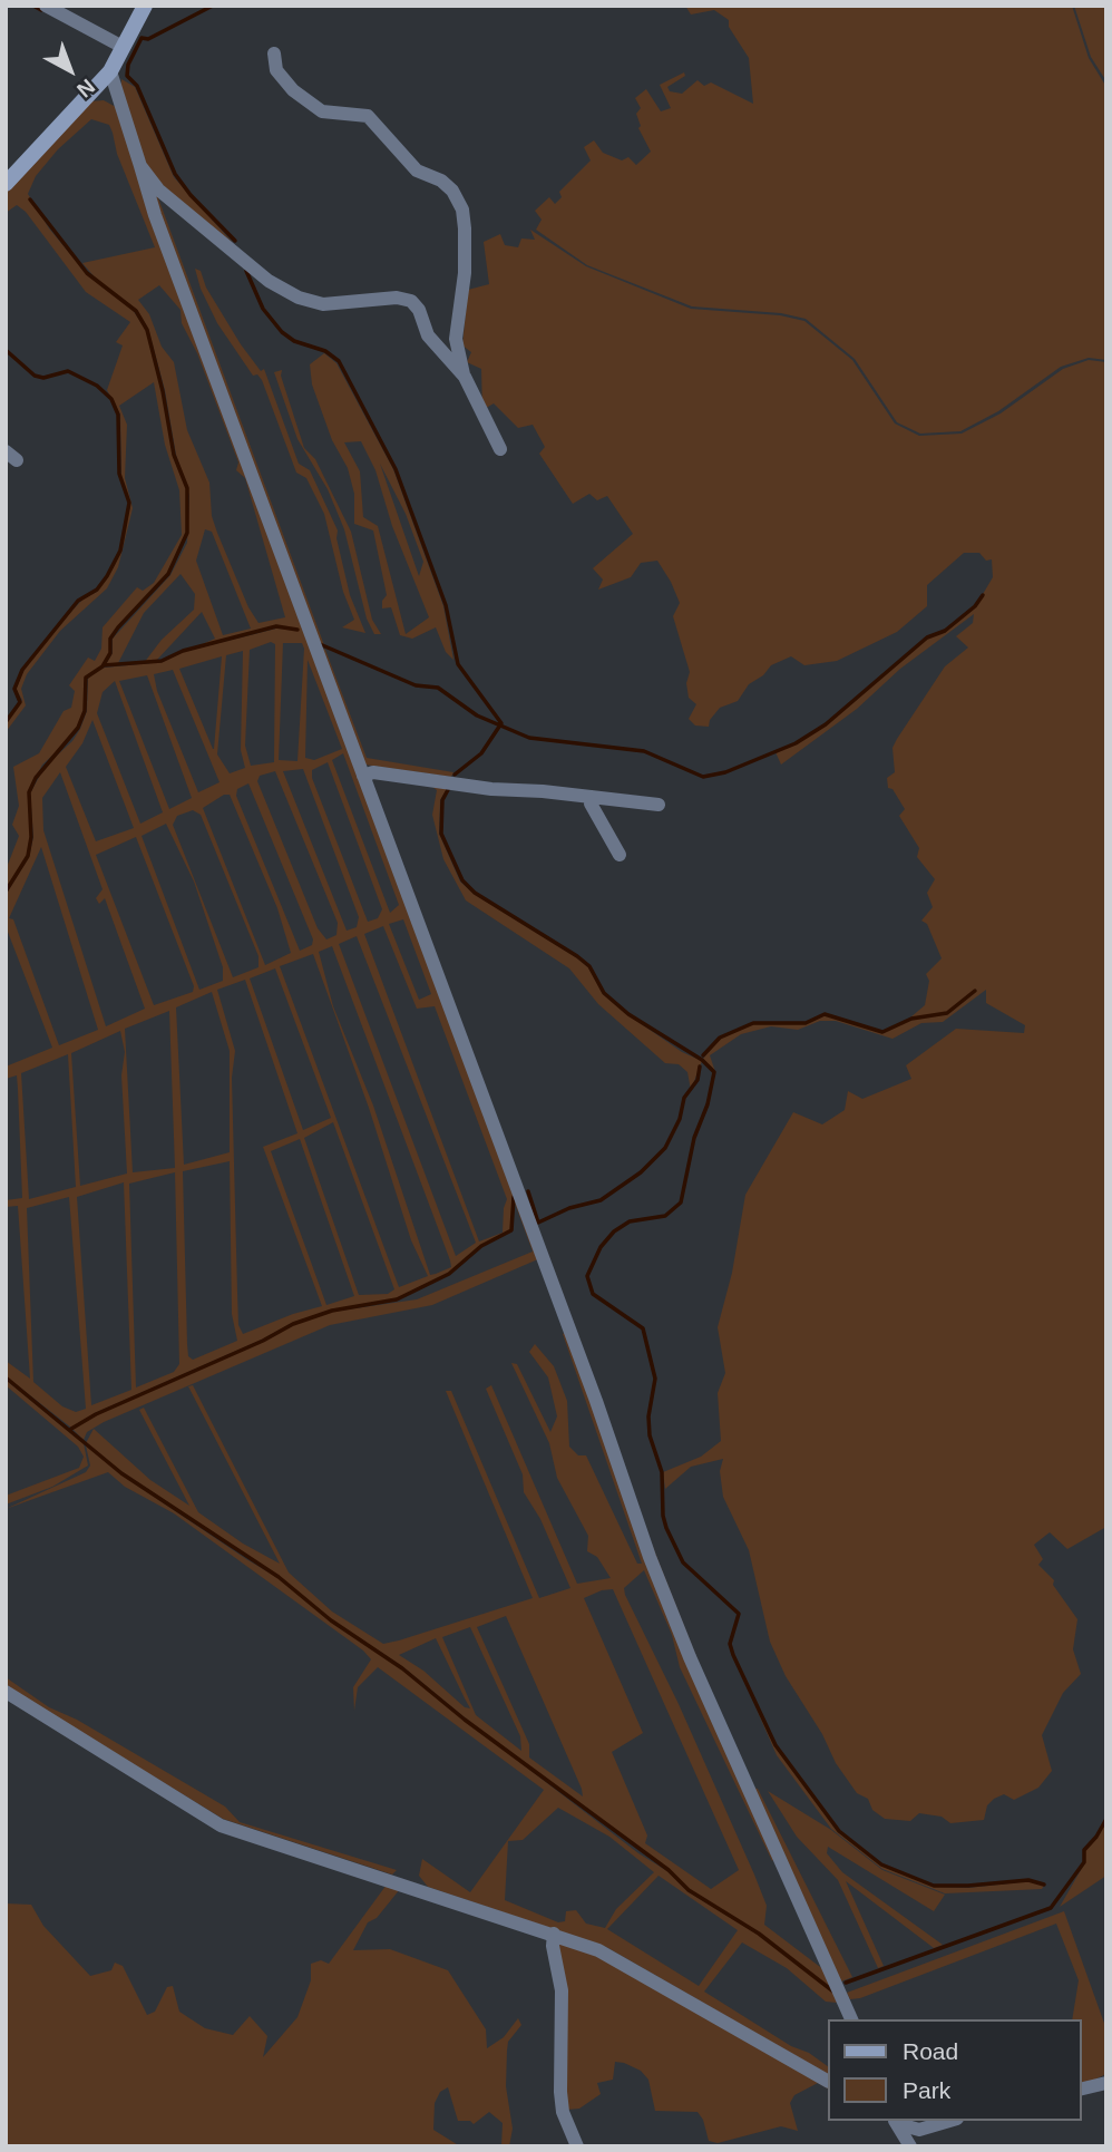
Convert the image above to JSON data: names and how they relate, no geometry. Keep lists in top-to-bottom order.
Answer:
{
  "legend": ["Road", "Park"],
  "north": "bottom right"
}
